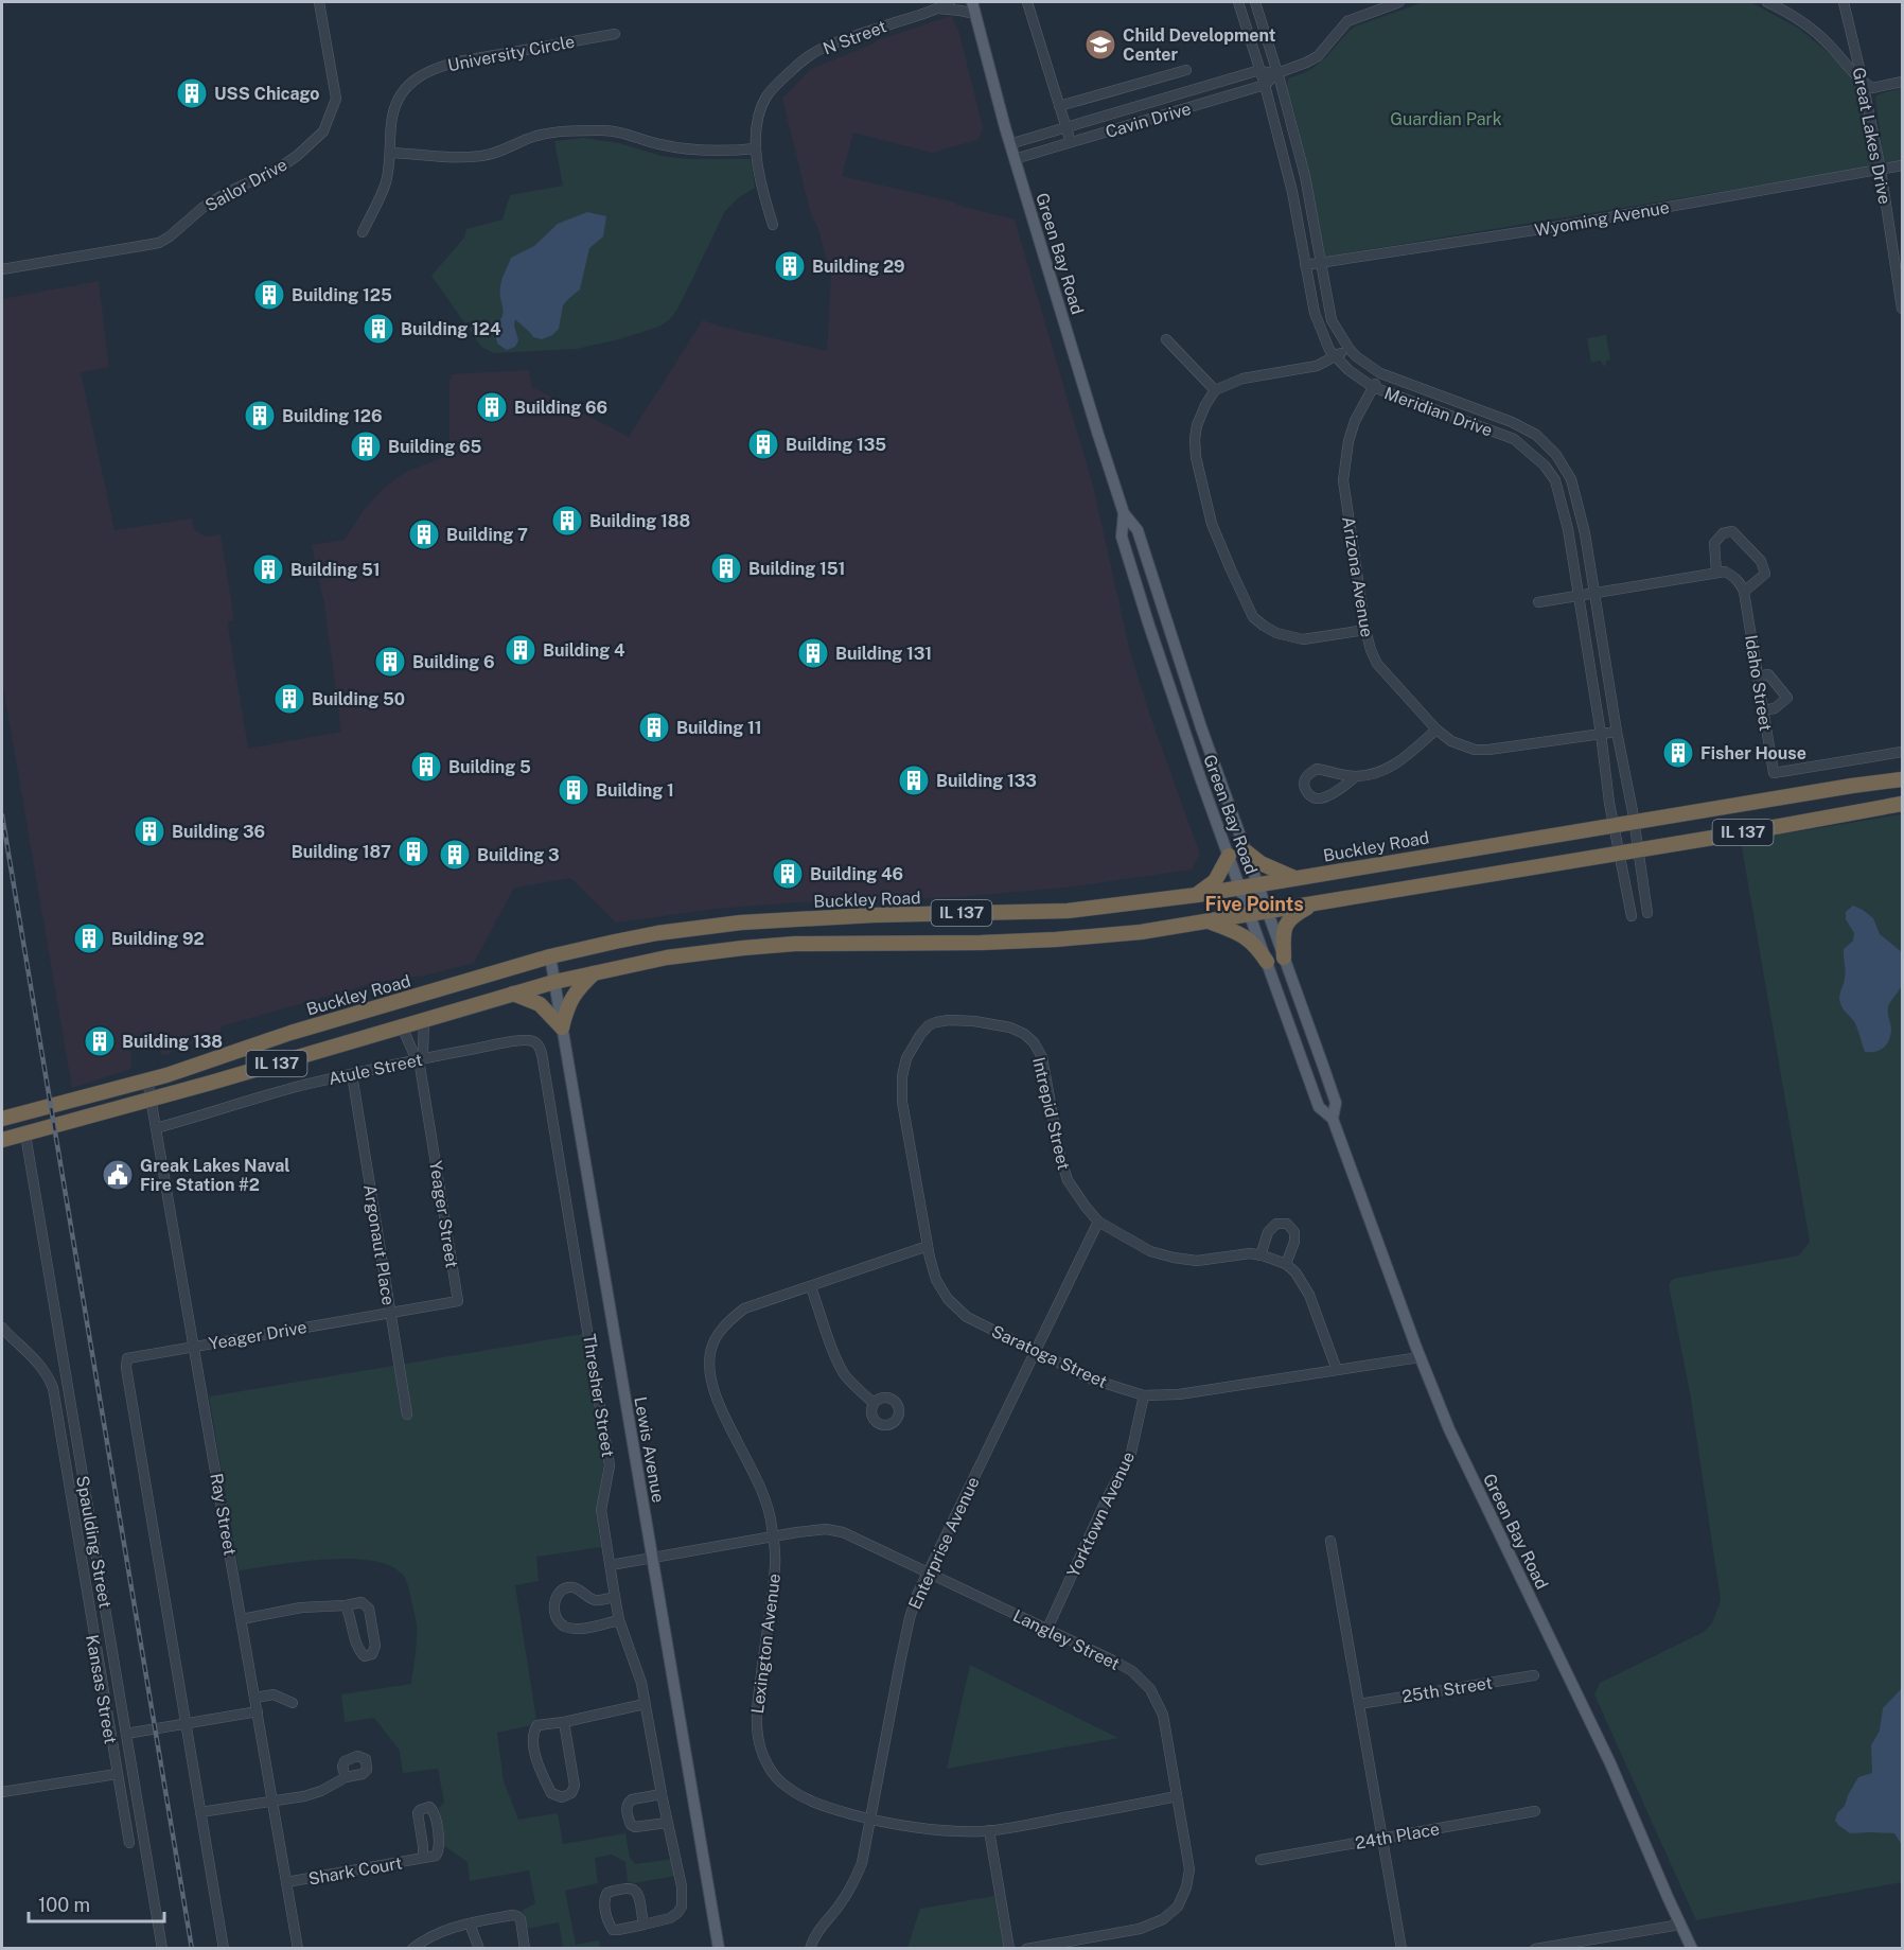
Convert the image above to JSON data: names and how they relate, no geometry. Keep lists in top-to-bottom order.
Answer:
{
  "streets": {
    "highway": ["IL 137", "Buckley Road"],
    "main road": ["Green Bay Road", "Lewis Avenue"],
    "street": [
      "N Street",
      "University Circle",
      "Cavin Drive",
      "Great Lakes Drive",
      "Sailor Drive",
      "Wyoming Avenue",
      "Meridian Drive",
      "Arizona Avenue",
      "Idaho Street",
      "Atule Street",
      "Intrepid Street",
      "Yeager Street",
      "Argonaut Place",
      "Yeager Drive",
      "Saratoga Street",
      "Thresher Street",
      "Ray Street",
      "Yorktown Avenue",
      "Spaulding Street",
      "Enterprise Avenue",
      "Langley Street",
      "Lexington Avenue",
      "Kansas Street",
      "25th Street",
      "24th Place",
      "Shark Court"
    ]
  },
  "crossings": [
    ["N Street", "Green Bay Road"],
    ["Cavin Drive", "Green Bay Road"],
    ["Cavin Drive", "Meridian Drive"],
    ["Great Lakes Drive", "Wyoming Avenue"],
    ["Wyoming Avenue", "Meridian Drive"],
    ["Green Bay Road", "IL 137"],
    ["Green Bay Road", "Buckley Road"],
    ["Green Bay Road", "Saratoga Street"],
    ["Meridian Drive", "Arizona Avenue"],
    ["Meridian Drive", "IL 137"],
    ["Meridian Drive", "Buckley Road"],
    ["IL 137", "Lewis Avenue"],
    ["IL 137", "Ray Street"],
    ["IL 137", "Spaulding Street"],
    ["Buckley Road", "Lewis Avenue"],
    ["Buckley Road", "Ray Street"],
    ["Atule Street", "Yeager Street"],
    ["Atule Street", "Argonaut Place"],
    ["Atule Street", "Thresher Street"],
    ["Atule Street", "Ray Street"],
    ["Intrepid Street", "Saratoga Street"],
    ["Intrepid Street", "Enterprise Avenue"],
    ["Yeager Street", "Argonaut Place"],
    ["Yeager Street", "Yeager Drive"],
    ["Argonaut Place", "Yeager Drive"],
    ["Yeager Drive", "Ray Street"],
    ["Saratoga Street", "Yorktown Avenue"],
    ["Saratoga Street", "Enterprise Avenue"],
    ["Saratoga Street", "Lexington Avenue"],
    ["Thresher Street", "Langley Street"],
    ["Lewis Avenue", "Langley Street"],
    ["Ray Street", "Shark Court"],
    ["Yorktown Avenue", "Langley Street"],
    ["Enterprise Avenue", "Langley Street"],
    ["Enterprise Avenue", "Lexington Avenue"],
    ["Langley Street", "Lexington Avenue"]
  ],
  "districts": ["Five Points"],
  "parks": ["Guardian Park"],
  "places": {
    "school or university": ["Child Development Center"],
    "building": [
      "USS Chicago",
      "Building 29",
      "Building 125",
      "Building 124",
      "Building 66",
      "Building 126",
      "Building 135",
      "Building 65",
      "Building 188",
      "Building 7",
      "Building 151",
      "Building 51",
      "Building 4",
      "Building 131",
      "Building 6",
      "Building 50",
      "Building 11",
      "Fisher House",
      "Building 5",
      "Building 133",
      "Building 1",
      "Building 36",
      "Building 187",
      "Building 3",
      "Building 46",
      "Building 92",
      "Building 138"
    ],
    "public building": ["Greak Lakes Naval Fire Station #2"]
  },
  "scale_bar": "100 m"
}
